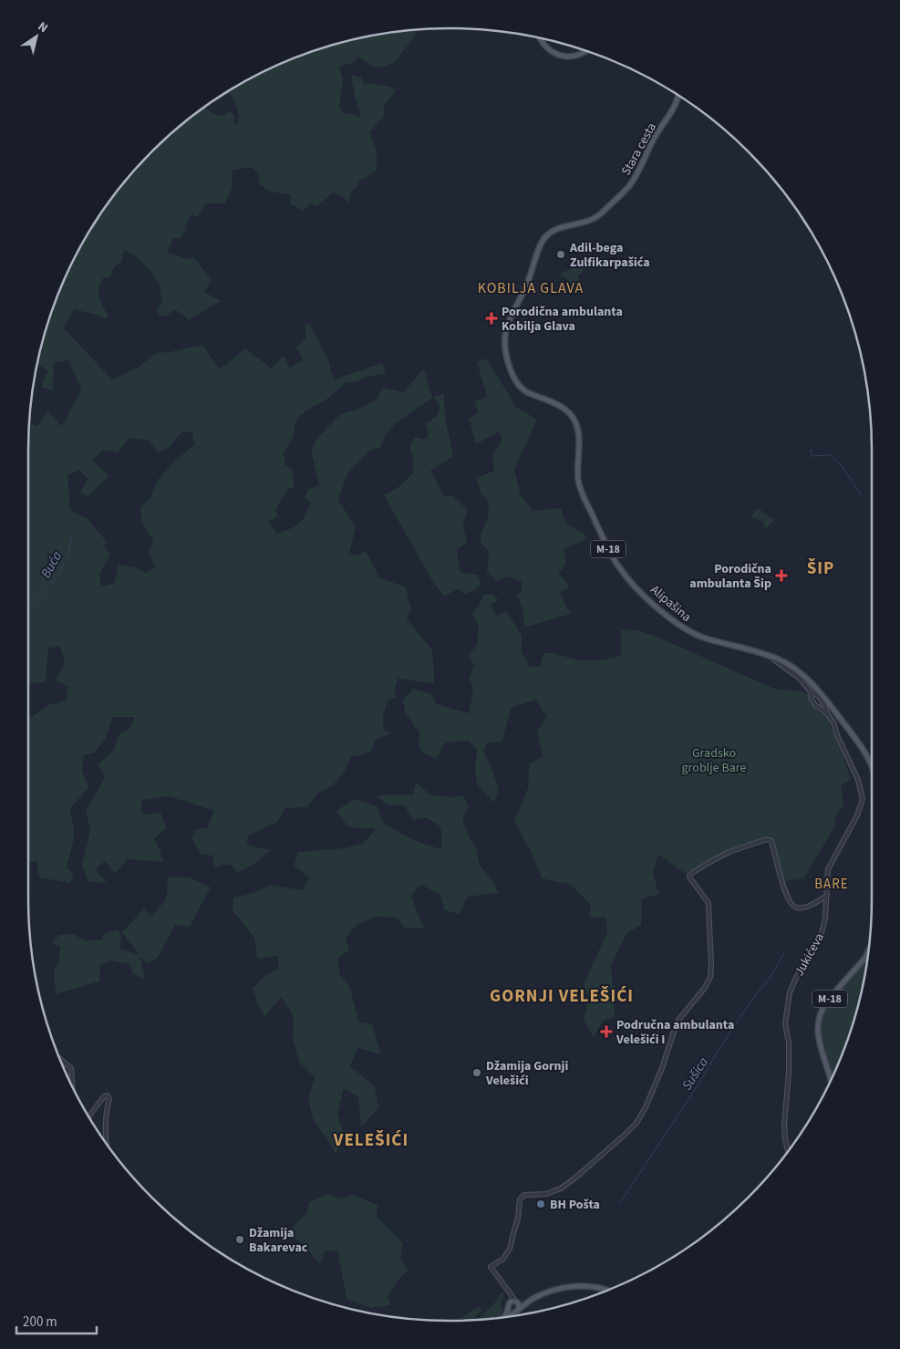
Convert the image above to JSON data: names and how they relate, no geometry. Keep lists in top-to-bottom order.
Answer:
{
  "streets": {
    "main road": ["Stara cesta", "M-18", "Alipašina"],
    "street": ["Jukićeva"]
  },
  "crossings": [
    ["Stara cesta", "Alipašina"],
    ["Alipašina", "Jukićeva"]
  ],
  "districts": [
    "KOBILJA GLAVA",
    "ŠIP",
    "BARE",
    "GORNJI VELEŠIĆI",
    "VELEŠIĆI"
  ],
  "water": ["Buća", "Sušica"],
  "parks": ["Gradsko groblje Bare"],
  "places": {
    "other": [
      "Adil-bega Zulfikarpašića",
      "Džamija Gornji Velešići",
      "BH Pošta",
      "Džamija Bakarevac"
    ],
    "health": ["Porodična ambulanta Kobilja Glava", "Porodična ambulanta Šip", "Područna ambulanta Velešići I"]
  },
  "scale_bar": "200 m",
  "north": "top right"
}
